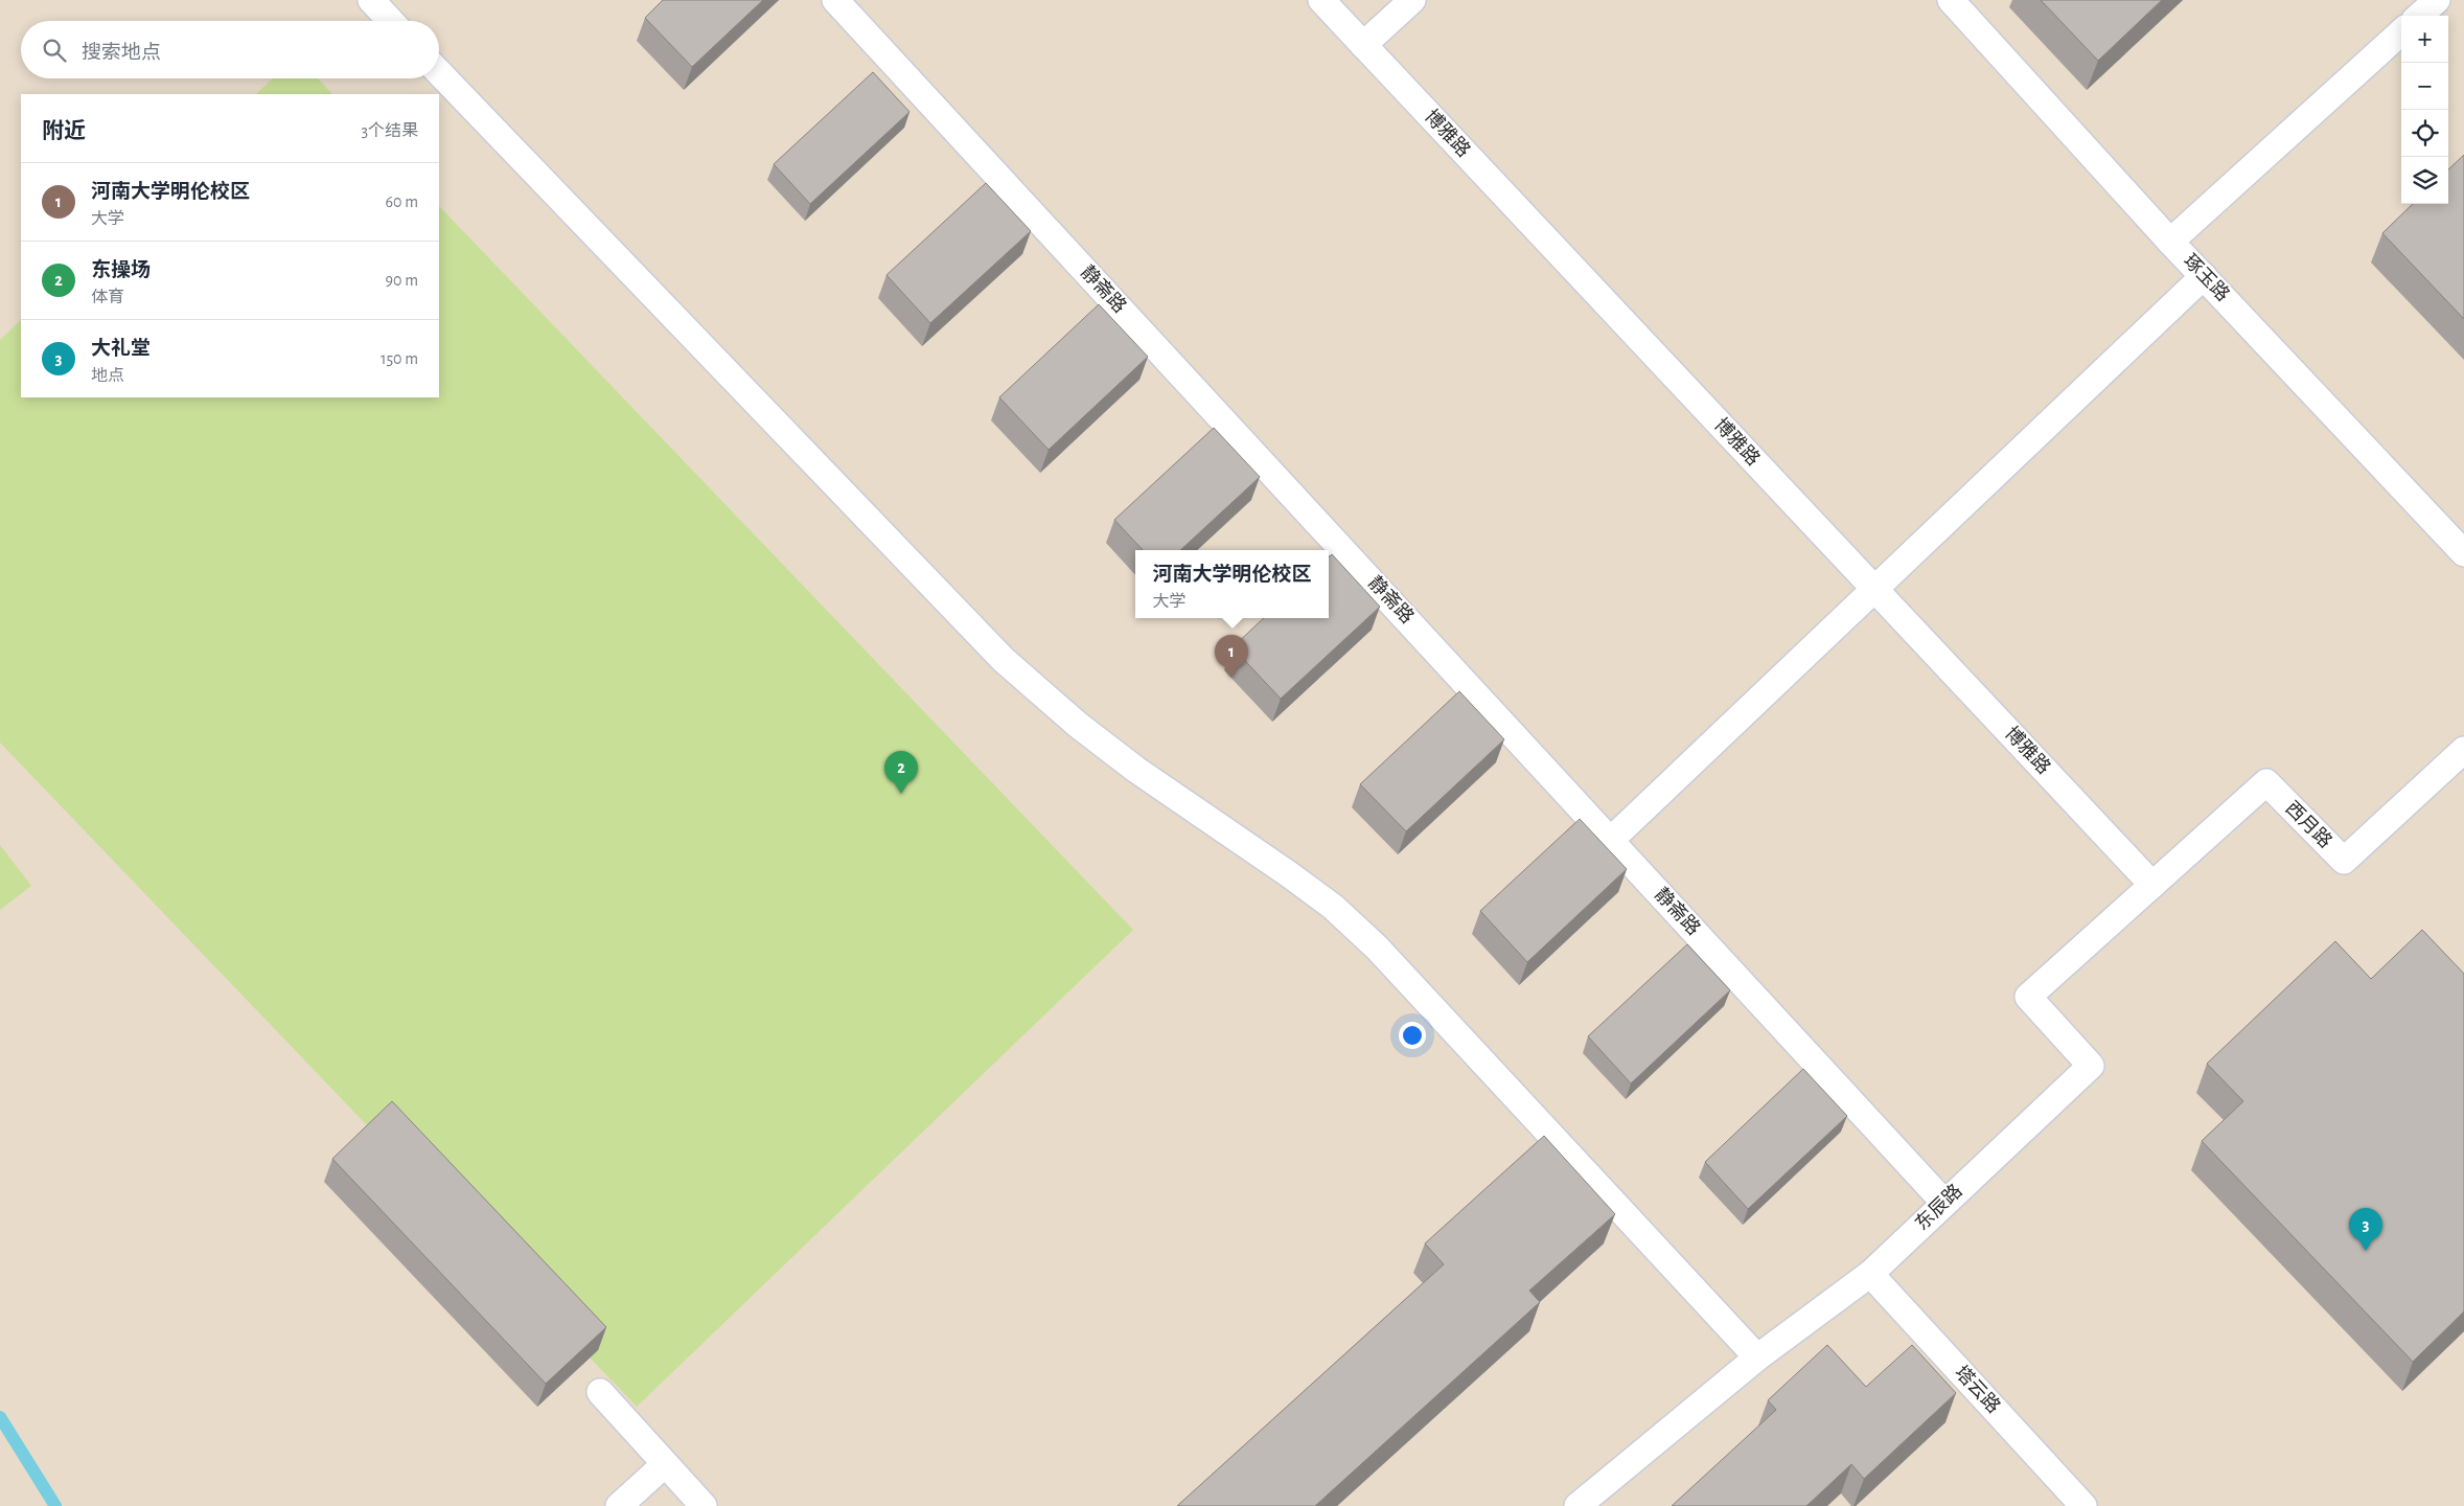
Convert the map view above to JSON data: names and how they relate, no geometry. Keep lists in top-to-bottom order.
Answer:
{
  "streets": {
    "lane": [
      "博雅路",
      "琢玉路",
      "静斋路",
      "西月路",
      "东辰路",
      "塔云路"
    ]
  },
  "crossings": [
    ["博雅路", "西月路"],
    ["博雅路", "东辰路"],
    ["静斋路", "东辰路"],
    ["西月路", "东辰路"],
    ["东辰路", "塔云路"]
  ],
  "page": {
    "map_buttons": ["+", "−"],
    "search": "搜索地点",
    "heading": ["附近", "3个结果"],
    "list": [
      {
        "mark": "1",
        "name": "河南大学明伦校区",
        "note": "大学",
        "value": "60 m"
      },
      {
        "mark": "2",
        "name": "东操场",
        "note": "体育",
        "value": "90 m"
      },
      {
        "mark": "3",
        "name": "大礼堂",
        "note": "地点",
        "value": "150 m"
      }
    ],
    "popup": ["河南大学明伦校区", "大学"],
    "pins": ["1", "2", "3"]
  }
}
